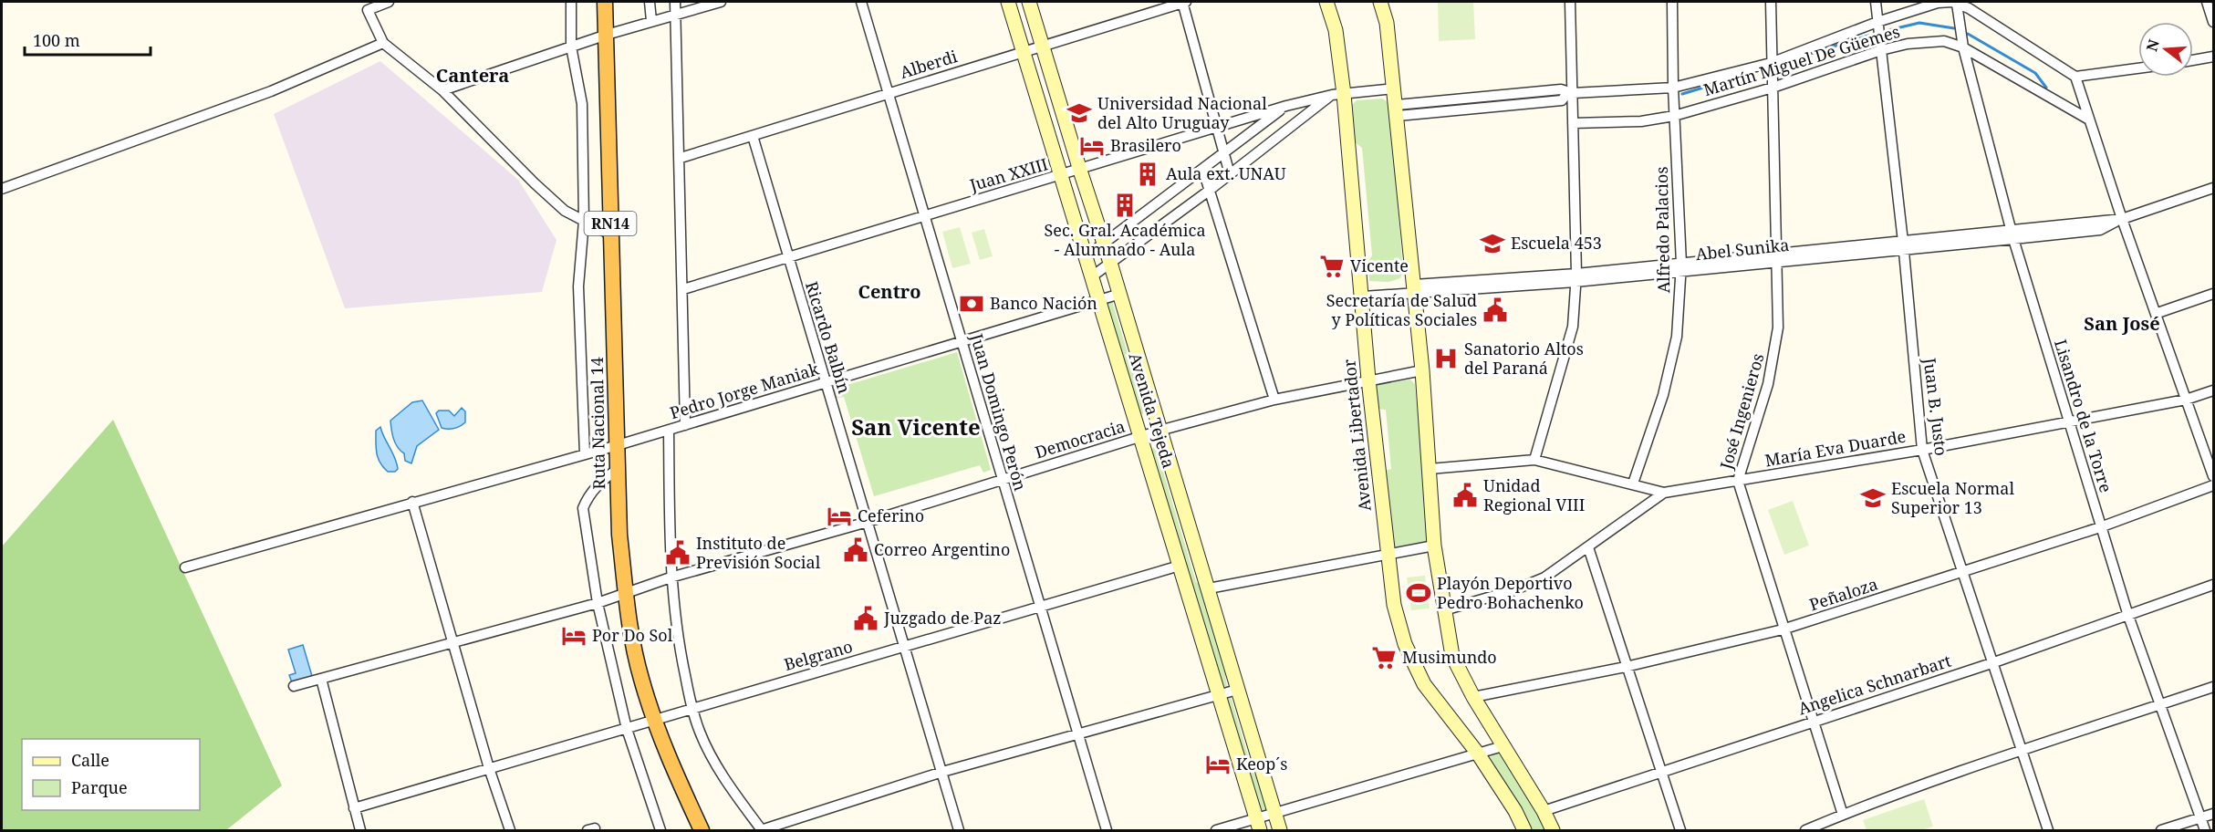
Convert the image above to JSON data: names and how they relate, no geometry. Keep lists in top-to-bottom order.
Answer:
{
  "streets": {
    "highway": ["RN14", "Ruta Nacional 14"],
    "main road": ["Avenida Tejeda", "Avenida Libertador"],
    "street": [
      "Martín Miguel De Güemes",
      "Alberdi",
      "Juan XXIII",
      "Alfredo Palacios",
      "Abel Sunika",
      "Ricardo Balbín",
      "Pedro Jorge Maniak",
      "Juan B. Justo",
      "José Ingenieros",
      "Juan Domingo Perón",
      "Lisandro de la Torre",
      "Democracia",
      "María Eva Duarde",
      "Peñaloza",
      "Belgrano",
      "Angelica Schnarbart"
    ]
  },
  "crossings": [
    ["Martín Miguel De Güemes", "Alfredo Palacios"],
    ["Martín Miguel De Güemes", "Juan B. Justo"],
    ["Martín Miguel De Güemes", "José Ingenieros"],
    ["Martín Miguel De Güemes", "Lisandro de la Torre"],
    ["Alberdi", "Ricardo Balbín"],
    ["Alberdi", "Avenida Tejeda"],
    ["Alberdi", "Juan Domingo Perón"],
    ["Juan XXIII", "Ricardo Balbín"],
    ["Juan XXIII", "Avenida Tejeda"],
    ["Juan XXIII", "Juan Domingo Perón"],
    ["Juan XXIII", "Avenida Libertador"],
    ["Alfredo Palacios", "Abel Sunika"],
    ["Alfredo Palacios", "María Eva Duarde"],
    ["Abel Sunika", "Juan B. Justo"],
    ["Abel Sunika", "José Ingenieros"],
    ["Abel Sunika", "Lisandro de la Torre"],
    ["Abel Sunika", "Avenida Libertador"],
    ["Ricardo Balbín", "Pedro Jorge Maniak"],
    ["Ricardo Balbín", "Democracia"],
    ["Ricardo Balbín", "Belgrano"],
    ["Pedro Jorge Maniak", "Avenida Tejeda"],
    ["Pedro Jorge Maniak", "Juan Domingo Perón"],
    ["Pedro Jorge Maniak", "Ruta Nacional 14"],
    ["Juan B. Justo", "María Eva Duarde"],
    ["Juan B. Justo", "Peñaloza"],
    ["Juan B. Justo", "Angelica Schnarbart"],
    ["Avenida Tejeda", "Democracia"],
    ["Avenida Tejeda", "Belgrano"],
    ["José Ingenieros", "María Eva Duarde"],
    ["José Ingenieros", "Peñaloza"],
    ["José Ingenieros", "Angelica Schnarbart"],
    ["Juan Domingo Perón", "Democracia"],
    ["Juan Domingo Perón", "Belgrano"],
    ["Lisandro de la Torre", "María Eva Duarde"],
    ["Lisandro de la Torre", "Peñaloza"],
    ["Lisandro de la Torre", "Angelica Schnarbart"],
    ["Ruta Nacional 14", "Democracia"],
    ["Ruta Nacional 14", "Belgrano"],
    ["Avenida Libertador", "Democracia"]
  ],
  "districts": [
    "Cantera",
    "Centro",
    "San José",
    "San Vicente"
  ],
  "places": {
    "school or university": ["Universidad Nacional del Alto Uruguay", "Escuela 453", "Escuela Normal Superior 13"],
    "hotel": [
      "Brasilero",
      "Ceferino",
      "Por Do Sol",
      "Keop´s"
    ],
    "building": ["Aula ext. UNAU", "Sec. Gral. Académica - Alumnado - Aula"],
    "supermarket": ["Vicente", "Musimundo"],
    "bank": ["Banco Nación"],
    "public building": [
      "Secretaría de Salud y Políticas Sociales",
      "Unidad Regional VIII",
      "Correo Argentino",
      "Instituto de Previsión Social",
      "Juzgado de Paz"
    ],
    "hospital": ["Sanatorio Altos del Paraná"],
    "sports": ["Playón Deportivo Pedro Bohachenko"]
  },
  "legend": ["Calle", "Parque"],
  "scale_bar": "100 m",
  "north": "left"
}
